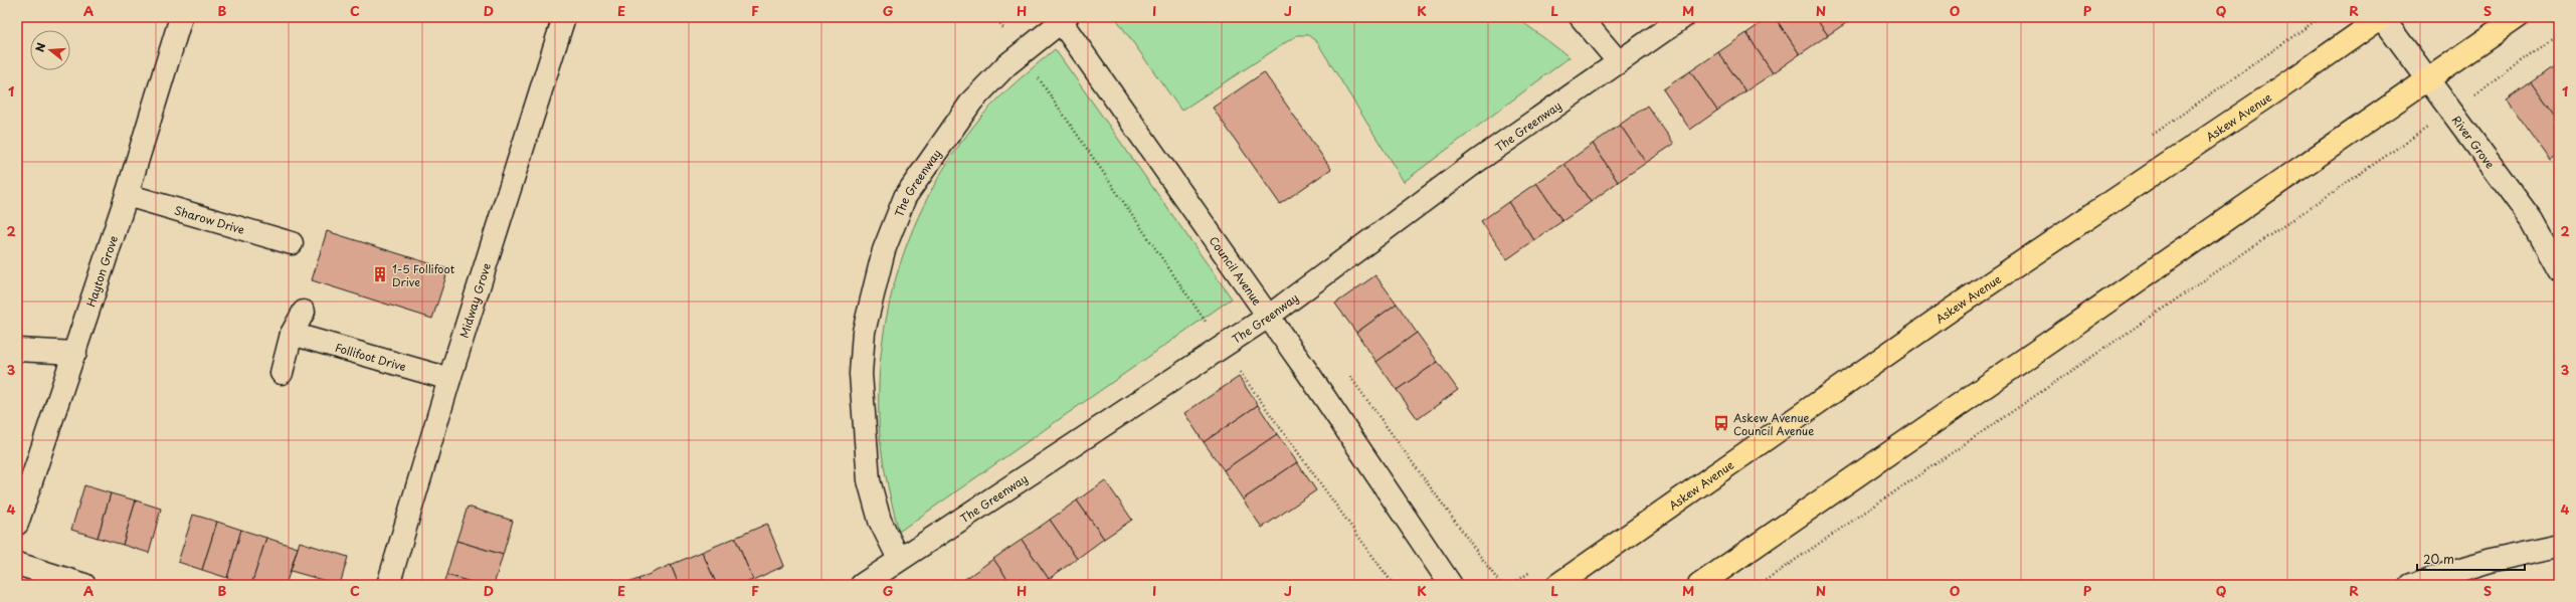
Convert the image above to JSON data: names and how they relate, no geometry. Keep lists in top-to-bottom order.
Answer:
{
  "streets": {
    "main road": ["Askew Avenue"],
    "street": [
      "The Greenway",
      "River Grove",
      "Sharow Drive",
      "Council Avenue",
      "Hayton Grove",
      "Midway Grove",
      "Follifoot Drive"
    ]
  },
  "crossings": [
    ["Askew Avenue", "River Grove"],
    ["The Greenway", "Council Avenue"],
    ["Sharow Drive", "Hayton Grove"],
    ["Midway Grove", "Follifoot Drive"]
  ],
  "places": {
    "building": ["1-5 Follifoot Drive"],
    "bus stop": ["Askew Avenue Council Avenue"]
  },
  "scale_bar": "20 m",
  "north": "left",
  "grid": {
    "columns": [
      "A",
      "B",
      "C",
      "D",
      "E",
      "F",
      "G",
      "H",
      "I",
      "J",
      "K",
      "L",
      "M",
      "N",
      "O",
      "P",
      "Q",
      "R",
      "S"
    ],
    "rows": [
      "1",
      "2",
      "3",
      "4"
    ]
  }
}
